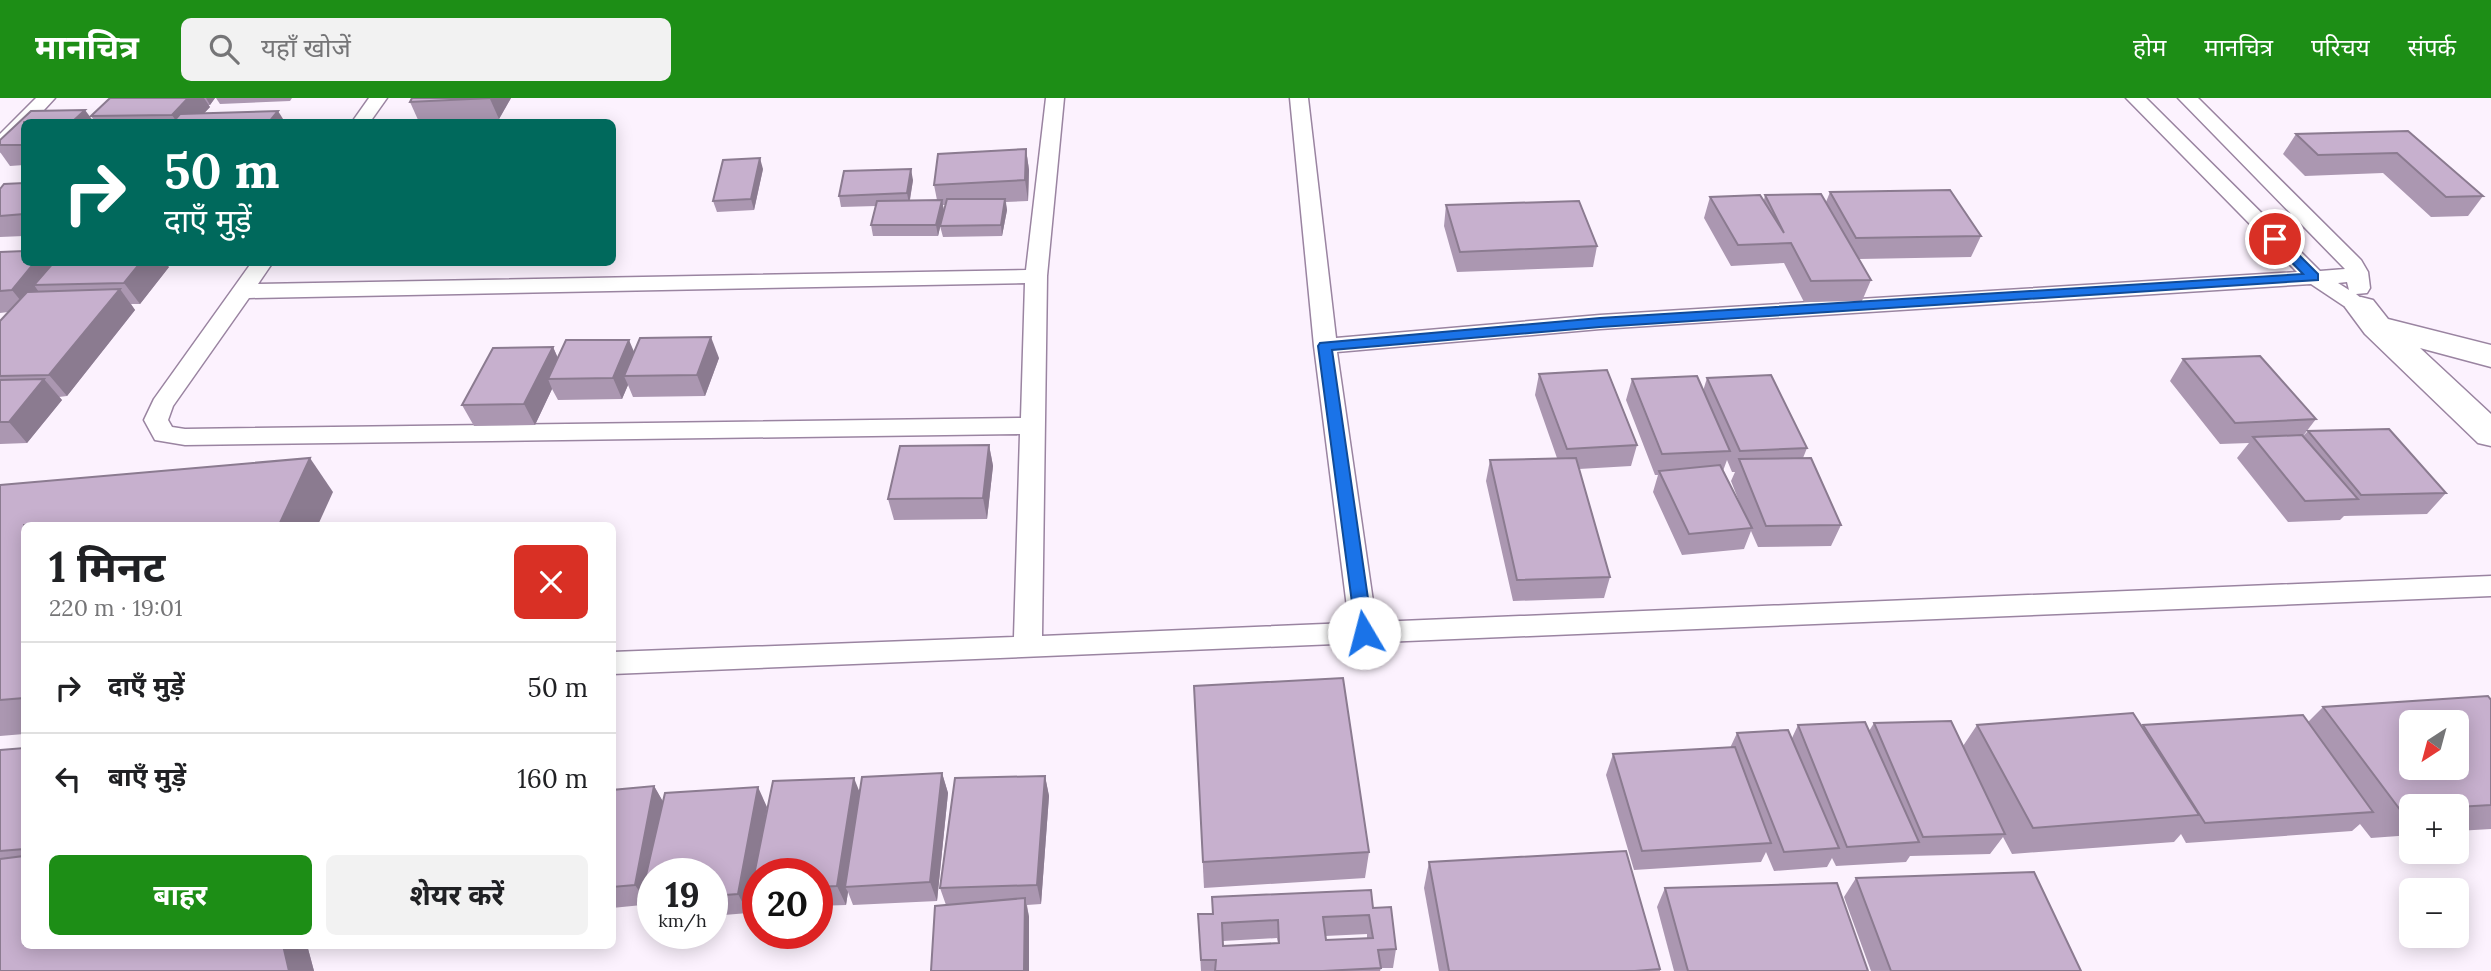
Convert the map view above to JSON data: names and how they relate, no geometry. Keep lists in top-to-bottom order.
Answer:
{
  "north": "bottom left",
  "page": {
    "header": "मानचित्र",
    "search": "यहाँ खोजें",
    "nav": [
      "होम",
      "मानचित्र",
      "परिचय",
      "संपर्क"
    ],
    "turn": ["50 m", "दाएँ मुड़ें"],
    "heading": ["1 मिनट", "220 m · 19:01"],
    "list": [
      {
        "name": "दाएँ मुड़ें",
        "value": "50 m"
      },
      {
        "name": "बाएँ मुड़ें",
        "value": "160 m"
      }
    ],
    "map_buttons": ["+", "−"],
    "buttons": ["बाहर", "शेयर करें"],
    "speed": "19 km/h",
    "limit": "20"
  }
}
